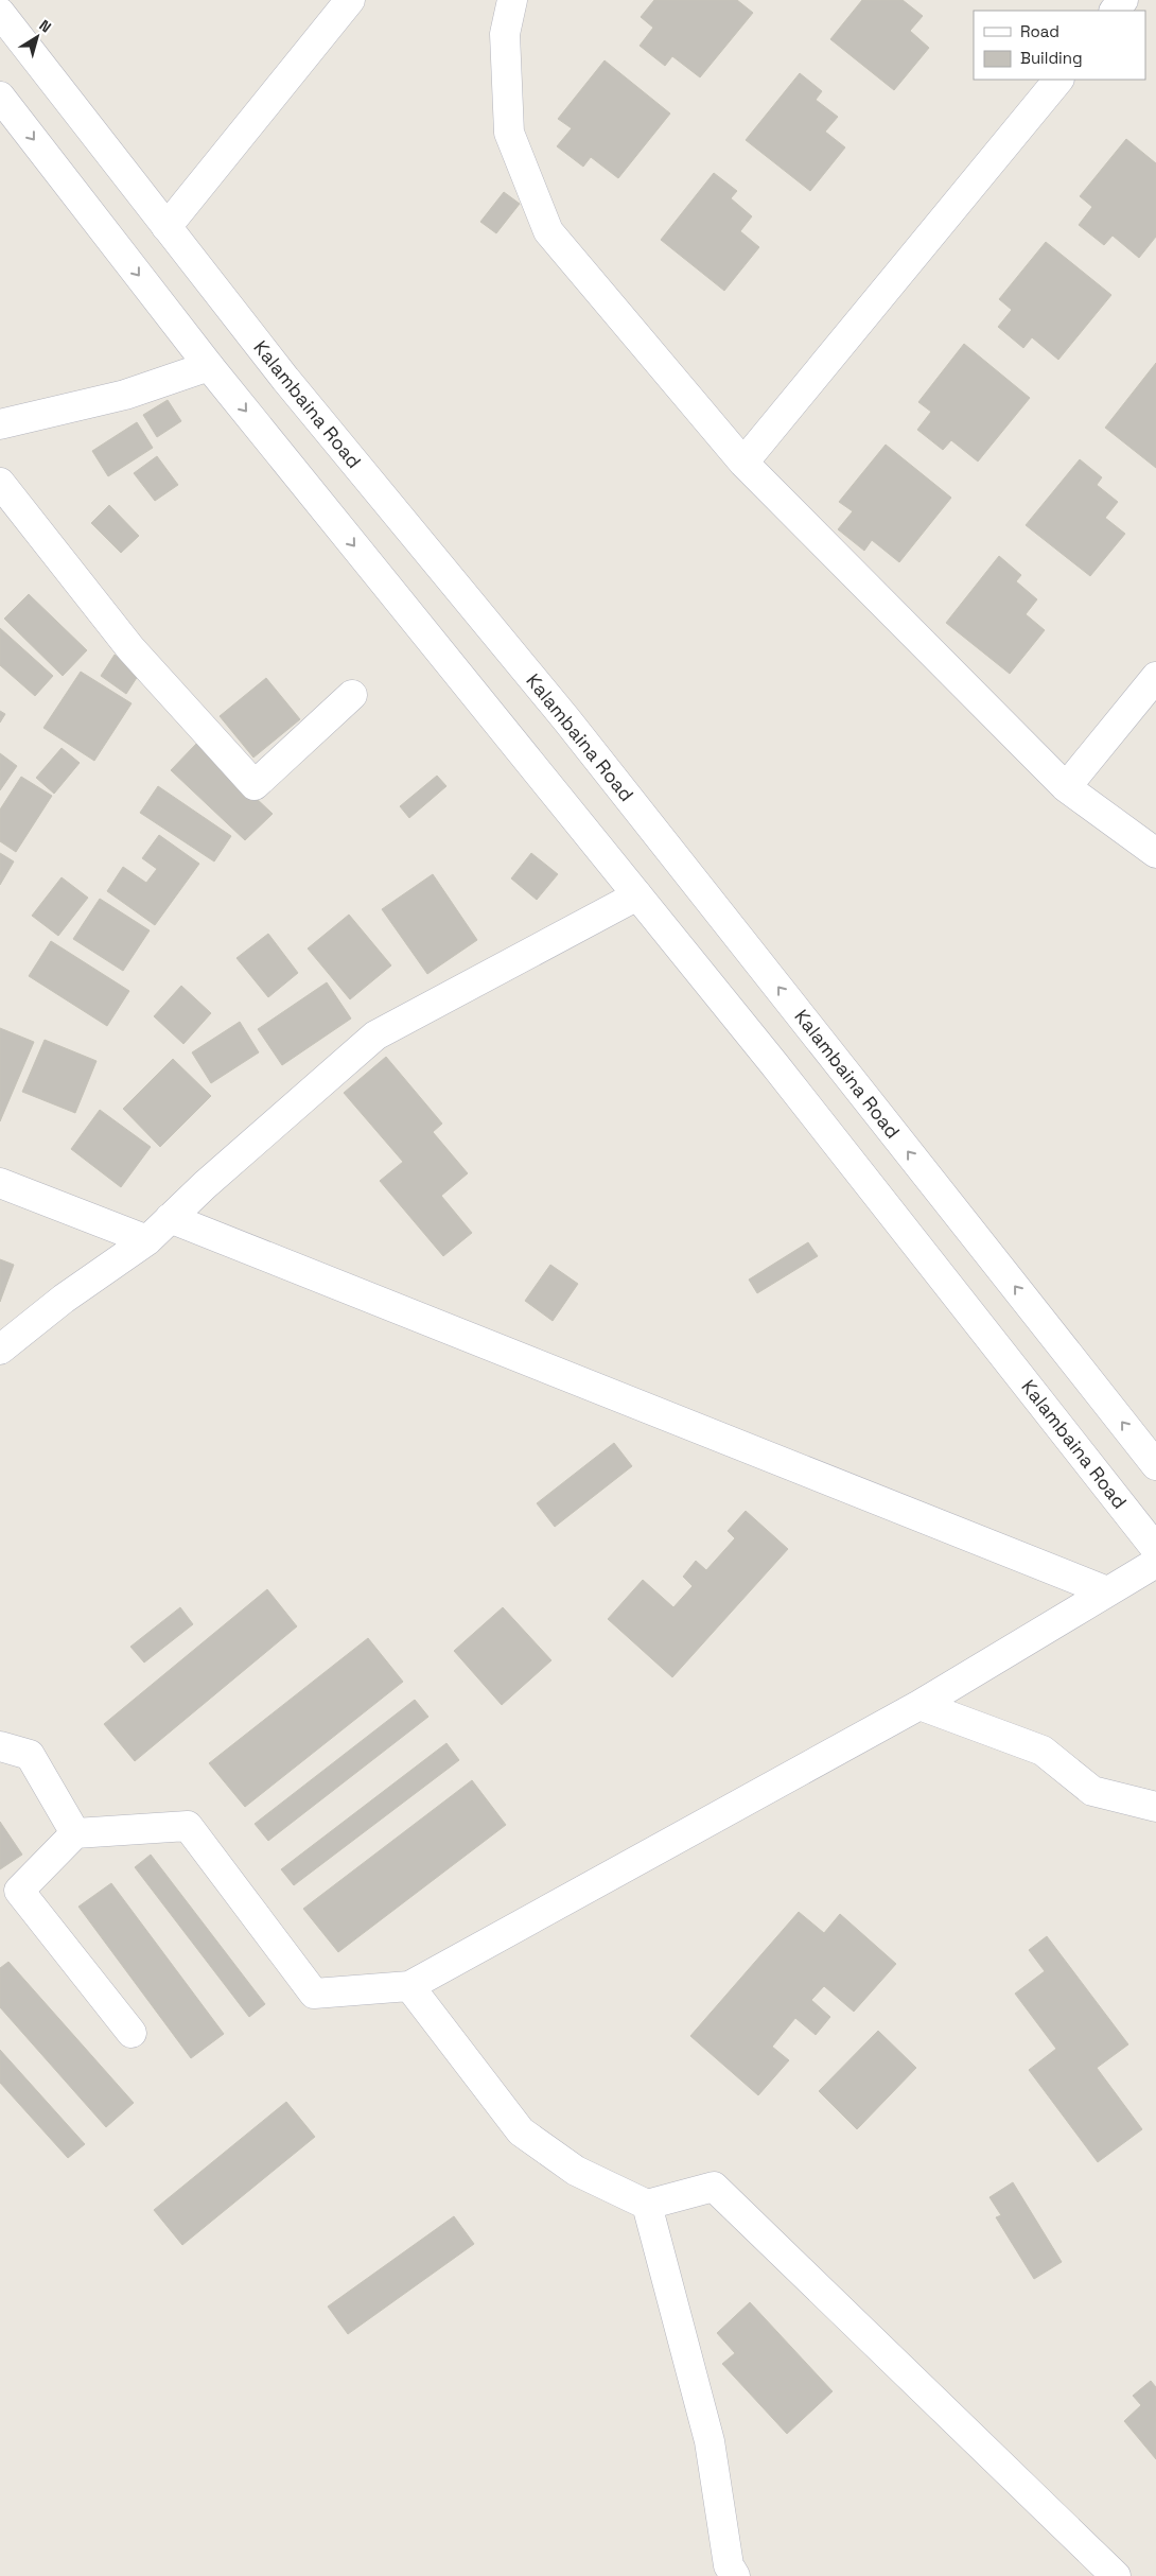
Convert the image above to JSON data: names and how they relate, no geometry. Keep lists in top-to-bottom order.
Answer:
{
  "streets": {
    "street": ["Kalambaina Road"]
  },
  "legend": ["Road", "Building"],
  "north": "top right"
}
